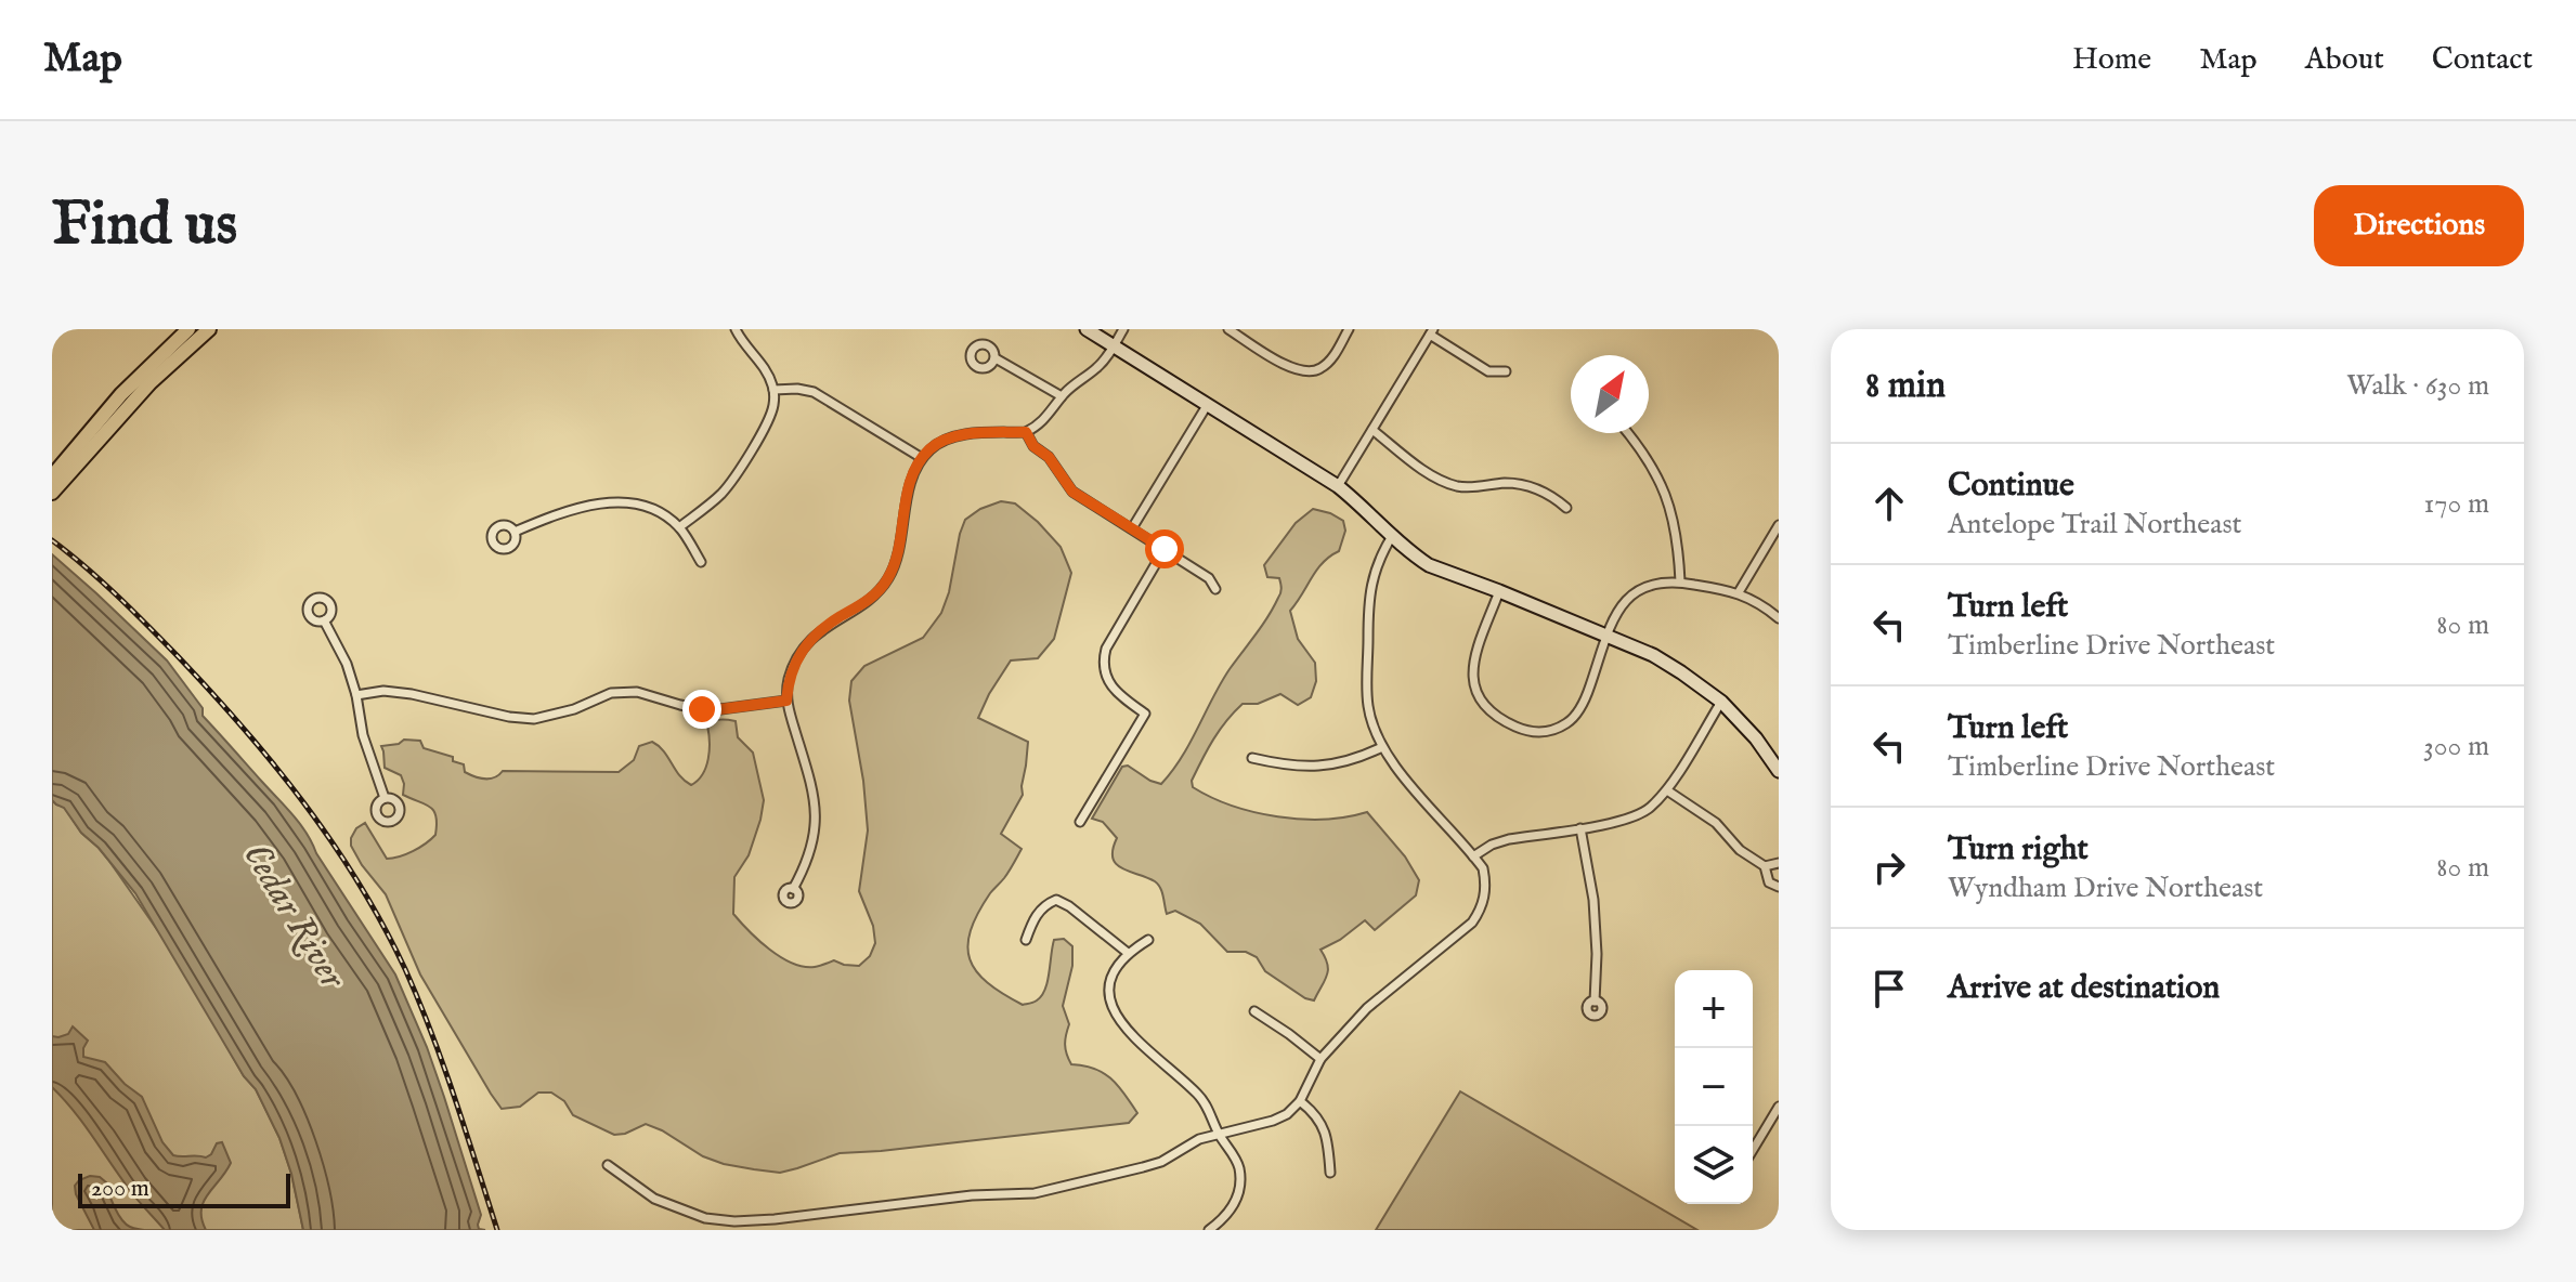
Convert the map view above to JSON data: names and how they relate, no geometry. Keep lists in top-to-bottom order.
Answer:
{
  "water": ["Cedar River"],
  "scale_bar": "200 m",
  "north": "top right",
  "page": {
    "header": "Map",
    "nav": [
      "Home",
      "Map",
      "About",
      "Contact"
    ],
    "buttons": "Directions",
    "title": "Find us",
    "heading": ["8 min", "Walk · 630 m"],
    "list": [
      ["Continue", "Antelope Trail Northeast", "170 m"],
      ["Turn left", "Timberline Drive Northeast", "80 m"],
      ["Turn left", "Timberline Drive Northeast", "300 m"],
      ["Turn right", "Wyndham Drive Northeast", "80 m"],
      "Arrive at destination"
    ],
    "map_buttons": ["+", "−"],
    "scale": "200 m"
  }
}
